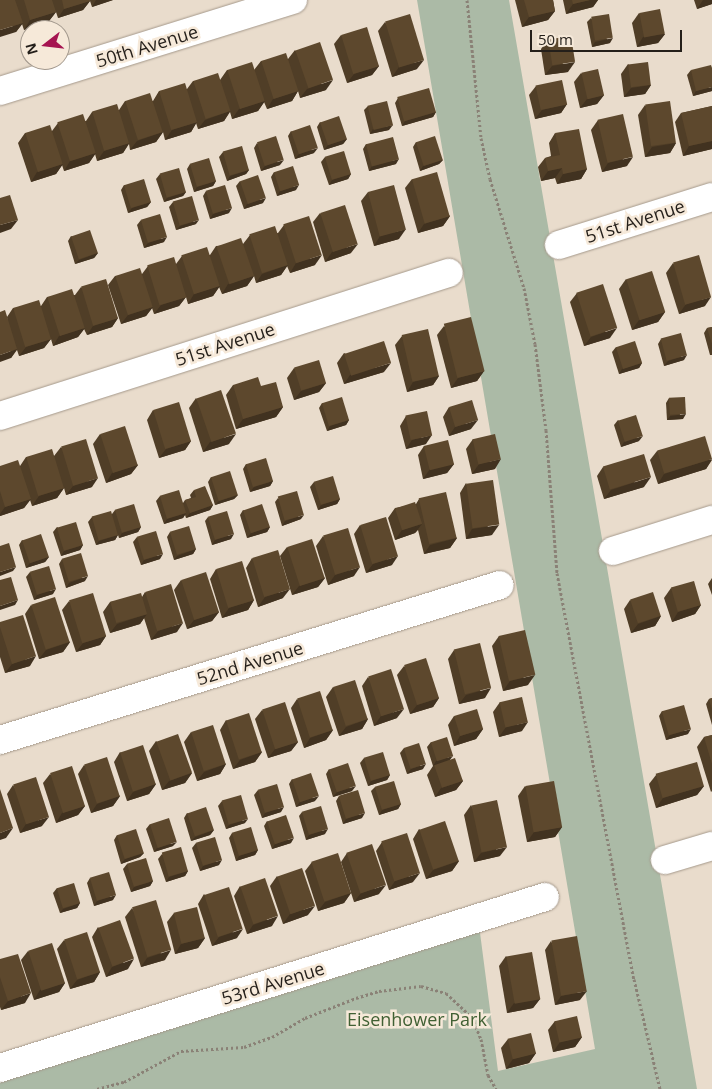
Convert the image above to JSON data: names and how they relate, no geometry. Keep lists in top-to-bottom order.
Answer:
{
  "streets": {
    "street": [
      "50th Avenue",
      "51st Avenue",
      "52nd Avenue",
      "53rd Avenue"
    ]
  },
  "parks": ["Eisenhower Park"],
  "scale_bar": "50 m",
  "north": "left"
}
